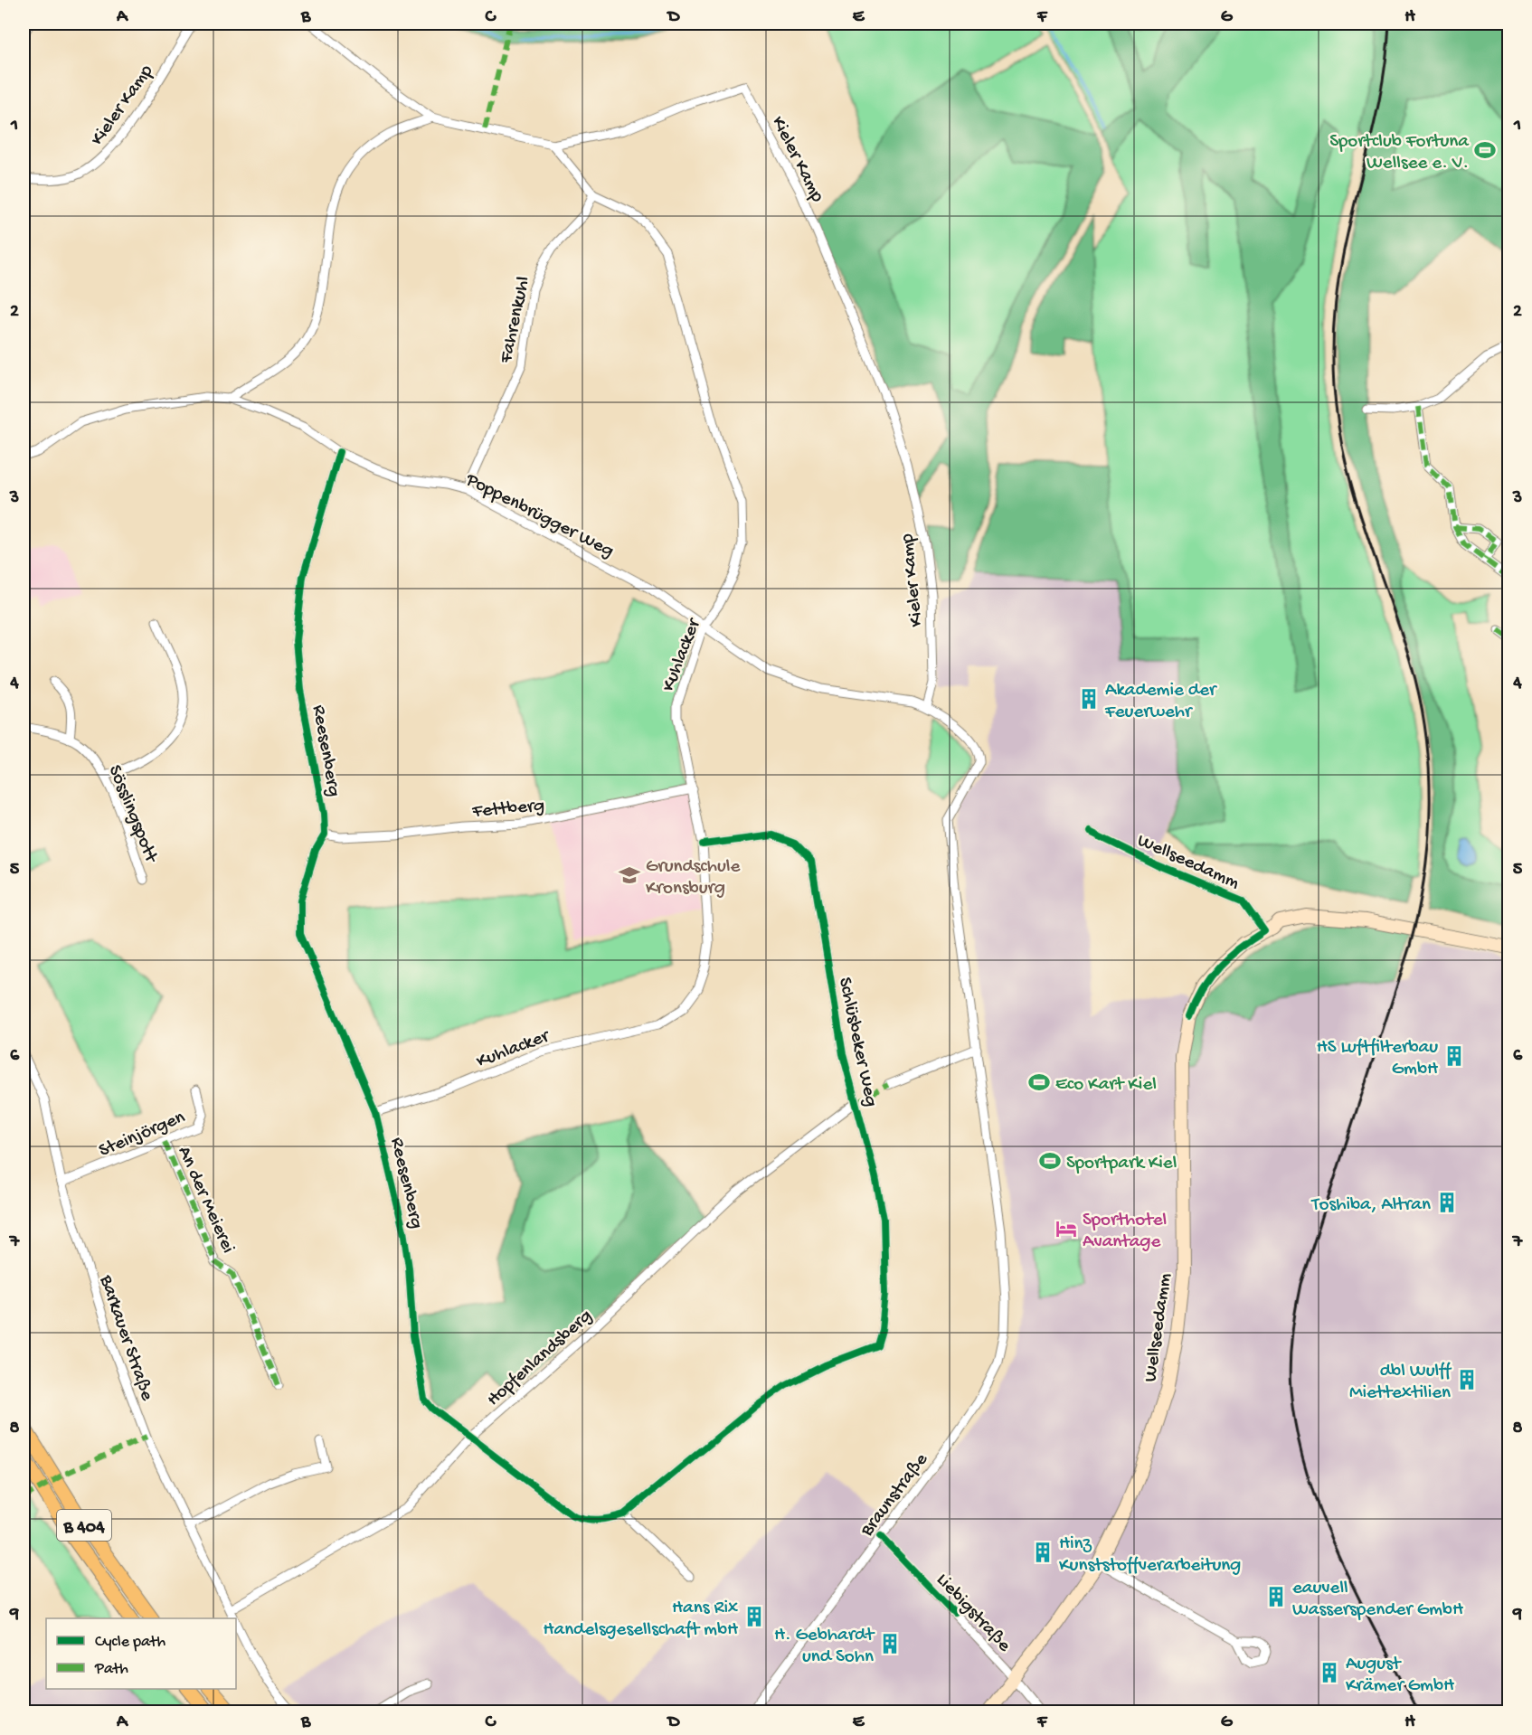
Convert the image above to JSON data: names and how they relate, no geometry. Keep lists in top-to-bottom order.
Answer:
{
  "streets": {
    "highway": ["B 404"],
    "main road": ["Wellseedamm"],
    "street": [
      "Kieler Kamp",
      "Fahrenkuhl",
      "Poppenbrügger Weg",
      "Kuhlacker",
      "Reesenberg",
      "Fettberg",
      "Sösslingspott",
      "Schlüsbeker Weg",
      "Steinjörgen",
      "An der Meierei",
      "Barkauer Straße",
      "Hopfenlandsberg",
      "Braunstraße",
      "Liebigstraße"
    ]
  },
  "crossings": [
    ["Kieler Kamp", "Poppenbrügger Weg"],
    ["Kieler Kamp", "Kuhlacker"],
    ["Fahrenkuhl", "Poppenbrügger Weg"],
    ["Fahrenkuhl", "Kuhlacker"],
    ["Poppenbrügger Weg", "Kuhlacker"],
    ["Poppenbrügger Weg", "Reesenberg"],
    ["Poppenbrügger Weg", "Braunstraße"],
    ["Kuhlacker", "Reesenberg"],
    ["Kuhlacker", "Fettberg"],
    ["Kuhlacker", "Schlüsbeker Weg"],
    ["Reesenberg", "Fettberg"],
    ["Reesenberg", "Schlüsbeker Weg"],
    ["Reesenberg", "Hopfenlandsberg"],
    ["Wellseedamm", "Liebigstraße"],
    ["Schlüsbeker Weg", "Hopfenlandsberg"],
    ["Steinjörgen", "An der Meierei"],
    ["Steinjörgen", "Barkauer Straße"],
    ["Barkauer Straße", "Hopfenlandsberg"],
    ["Braunstraße", "Liebigstraße"]
  ],
  "places": {
    "sports": ["Sportclub Fortuna Wellsee e. V.", "Eco Kart Kiel", "Sportpark Kiel"],
    "building": [
      "Akademie der Feuerwehr",
      "HS Luftfilterbau GmbH",
      "Toshiba, Altran",
      "dbl Wulff Miettextilien",
      "Hinz Kunststoffverarbeitung",
      "eauvell Wasserspender GmbH",
      "Hans Rix Handelsgesellschaft mbH",
      "H. Gebhardt und Sohn",
      "August Krämer GmbH"
    ],
    "school or university": ["Grundschule Kronsburg"],
    "hotel": ["Sporthotel Avantage"]
  },
  "legend": ["Cycle path", "Path"],
  "grid": {
    "columns": [
      "A",
      "B",
      "C",
      "D",
      "E",
      "F",
      "G",
      "H"
    ],
    "rows": [
      "1",
      "2",
      "3",
      "4",
      "5",
      "6",
      "7",
      "8",
      "9"
    ]
  }
}
